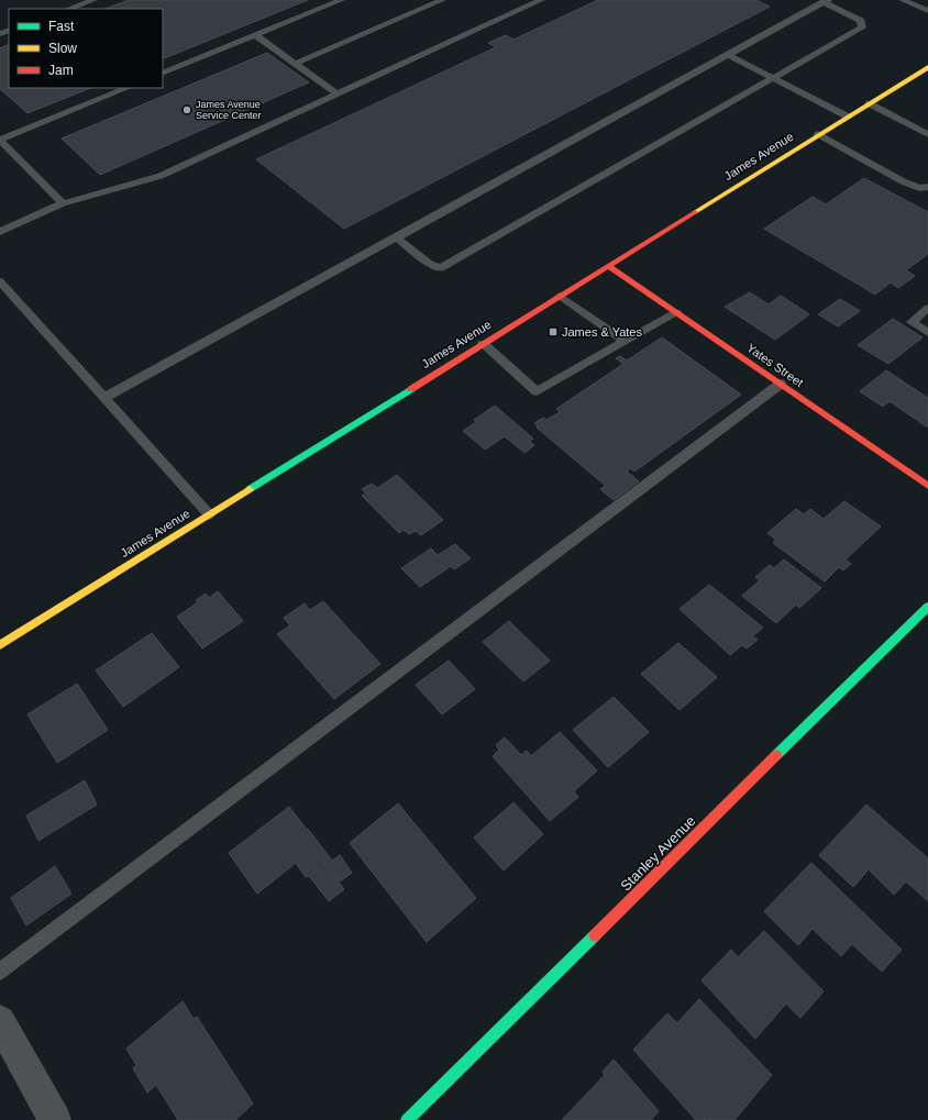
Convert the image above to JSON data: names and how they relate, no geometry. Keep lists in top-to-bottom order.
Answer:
{
  "streets": {
    "main road": ["James Avenue", "Yates Street", "Stanley Avenue"]
  },
  "crossings": [
    ["James Avenue", "Yates Street"]
  ],
  "places": {
    "other": ["James Avenue Service Center"],
    "transit": ["James & Yates"]
  },
  "legend": ["Fast", "Slow", "Jam"]
}
